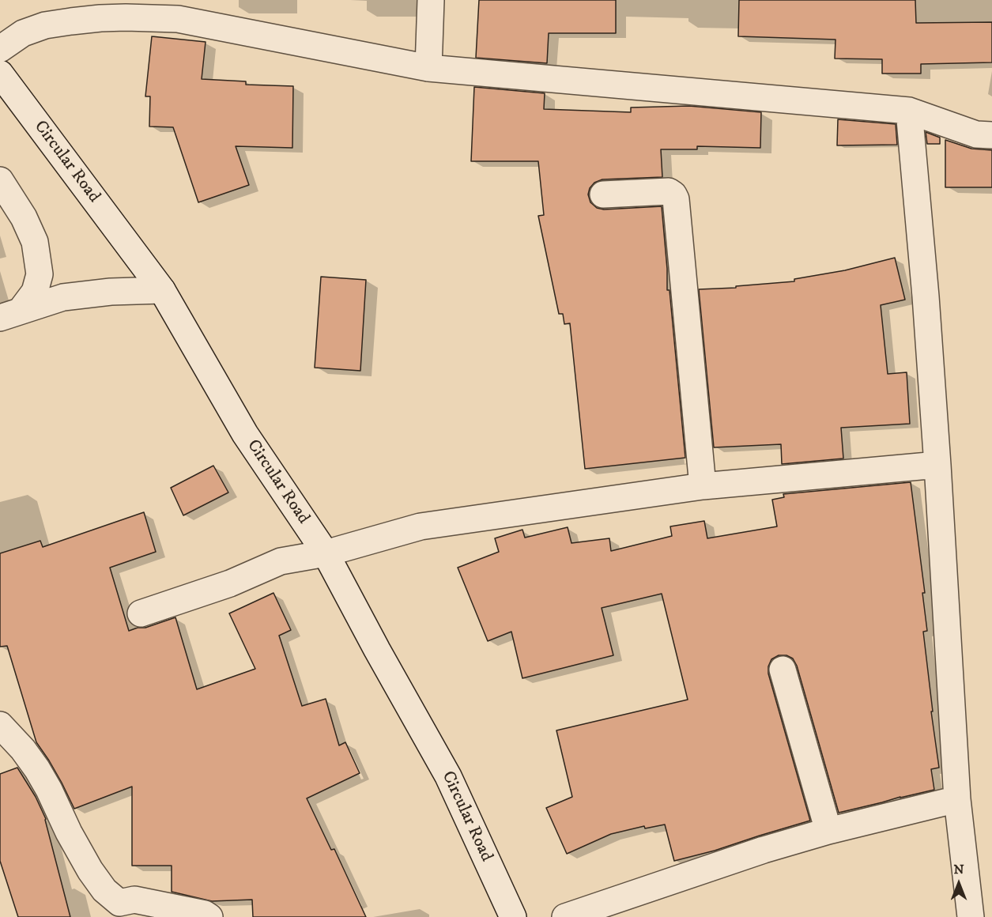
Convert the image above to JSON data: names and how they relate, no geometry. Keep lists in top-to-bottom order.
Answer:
{
  "streets": {
    "street": ["Circular Road"]
  },
  "north": "top"
}
